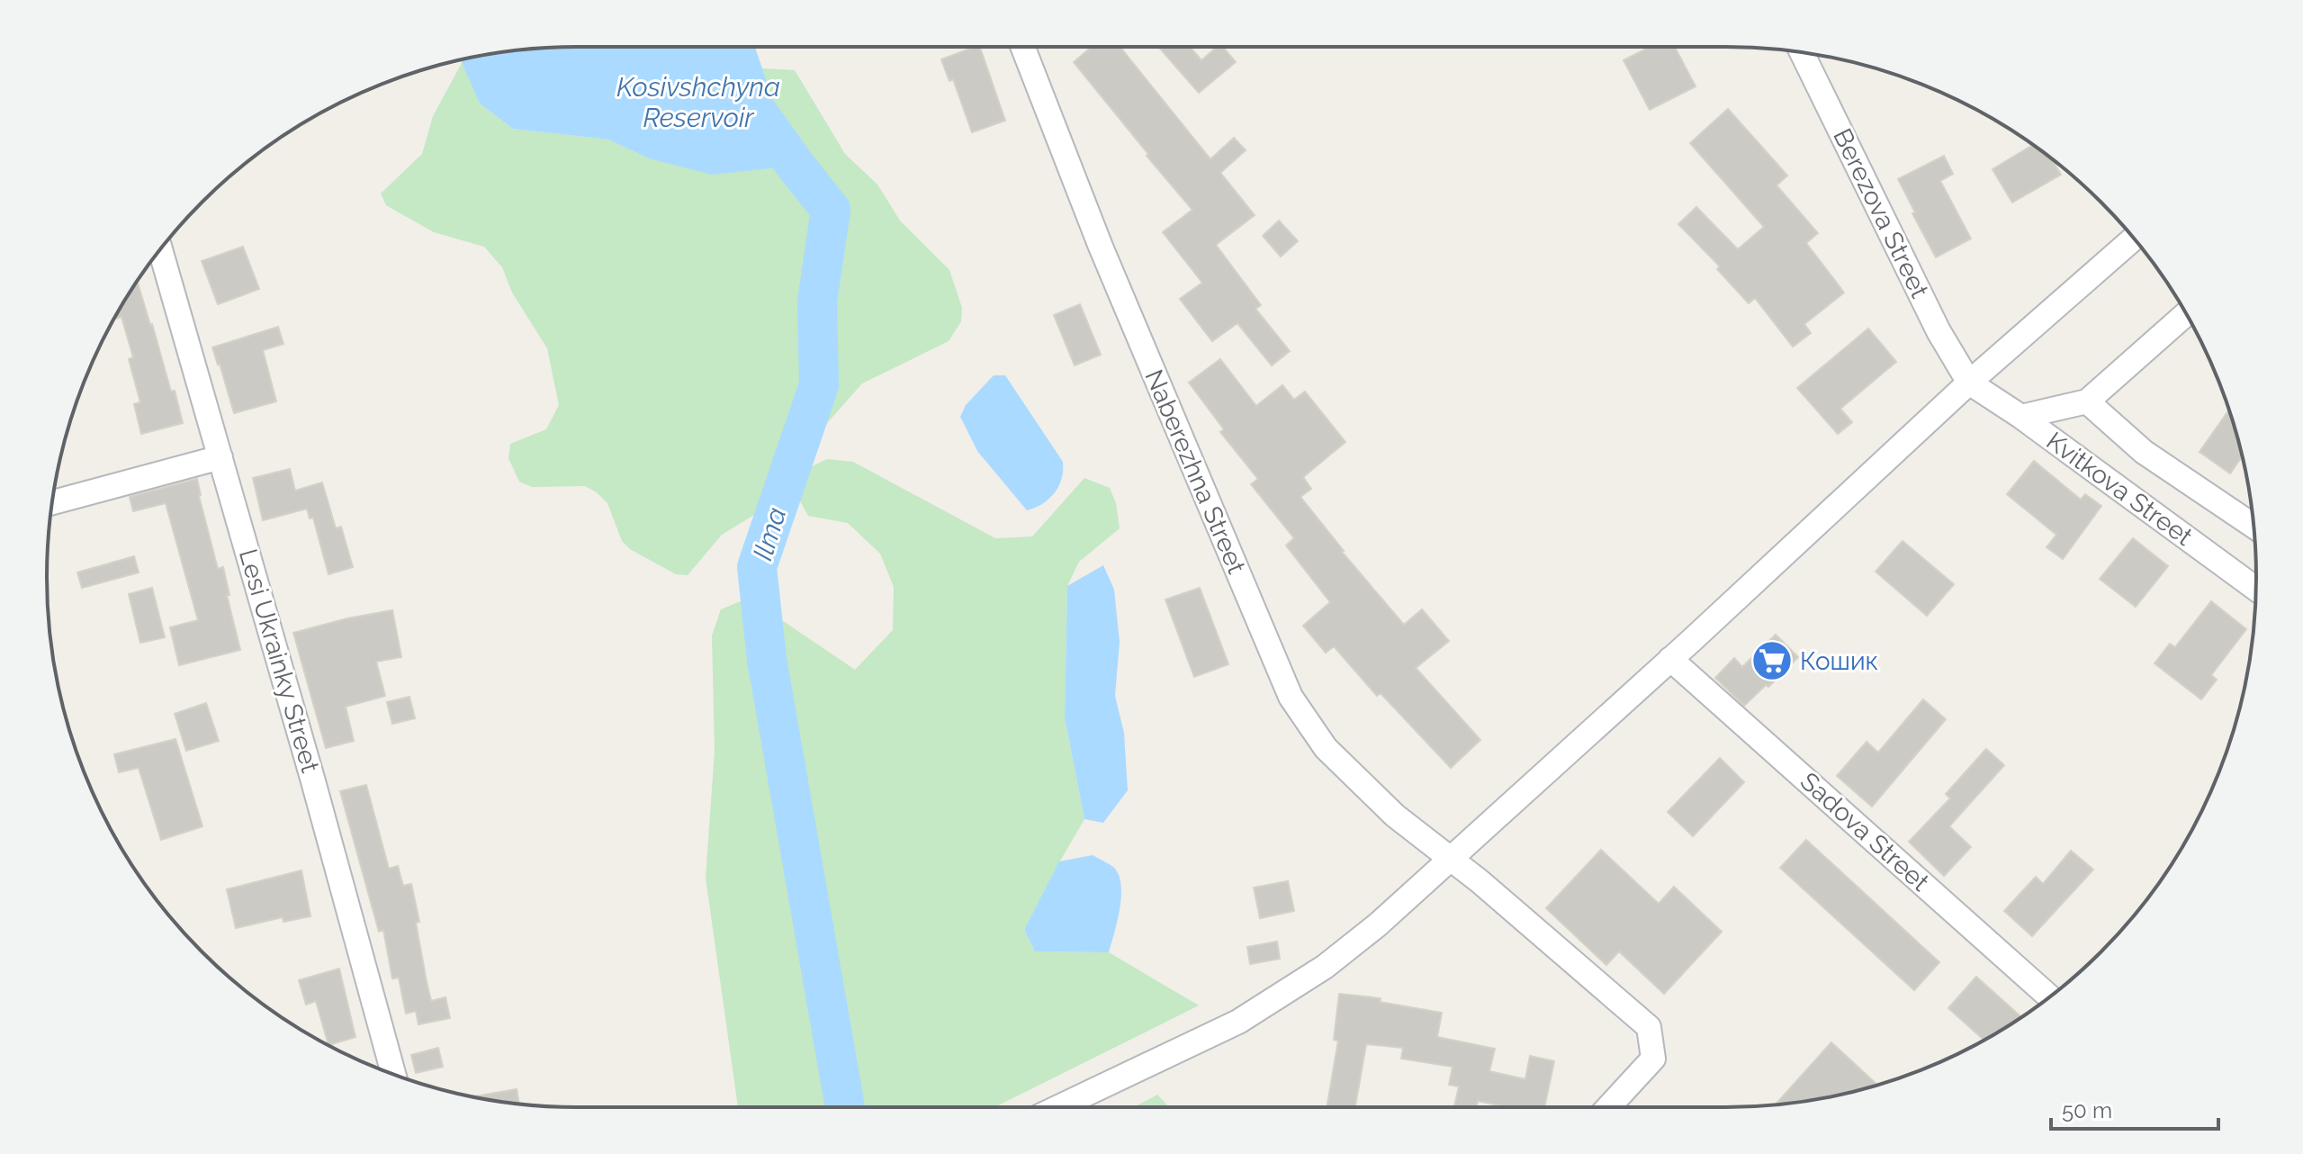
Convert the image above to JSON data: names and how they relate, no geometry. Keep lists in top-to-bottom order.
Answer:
{
  "streets": {
    "street": [
      "Berezova Street",
      "Naberezhna Street",
      "Kvitkova Street",
      "Lesi Ukrainky Street",
      "Sadova Street"
    ]
  },
  "crossings": [
    ["Berezova Street", "Kvitkova Street"]
  ],
  "water": ["Kosivshchyna Reservoir", "Ilma"],
  "places": {
    "supermarket": ["Кошик"]
  },
  "scale_bar": "50 m"
}
